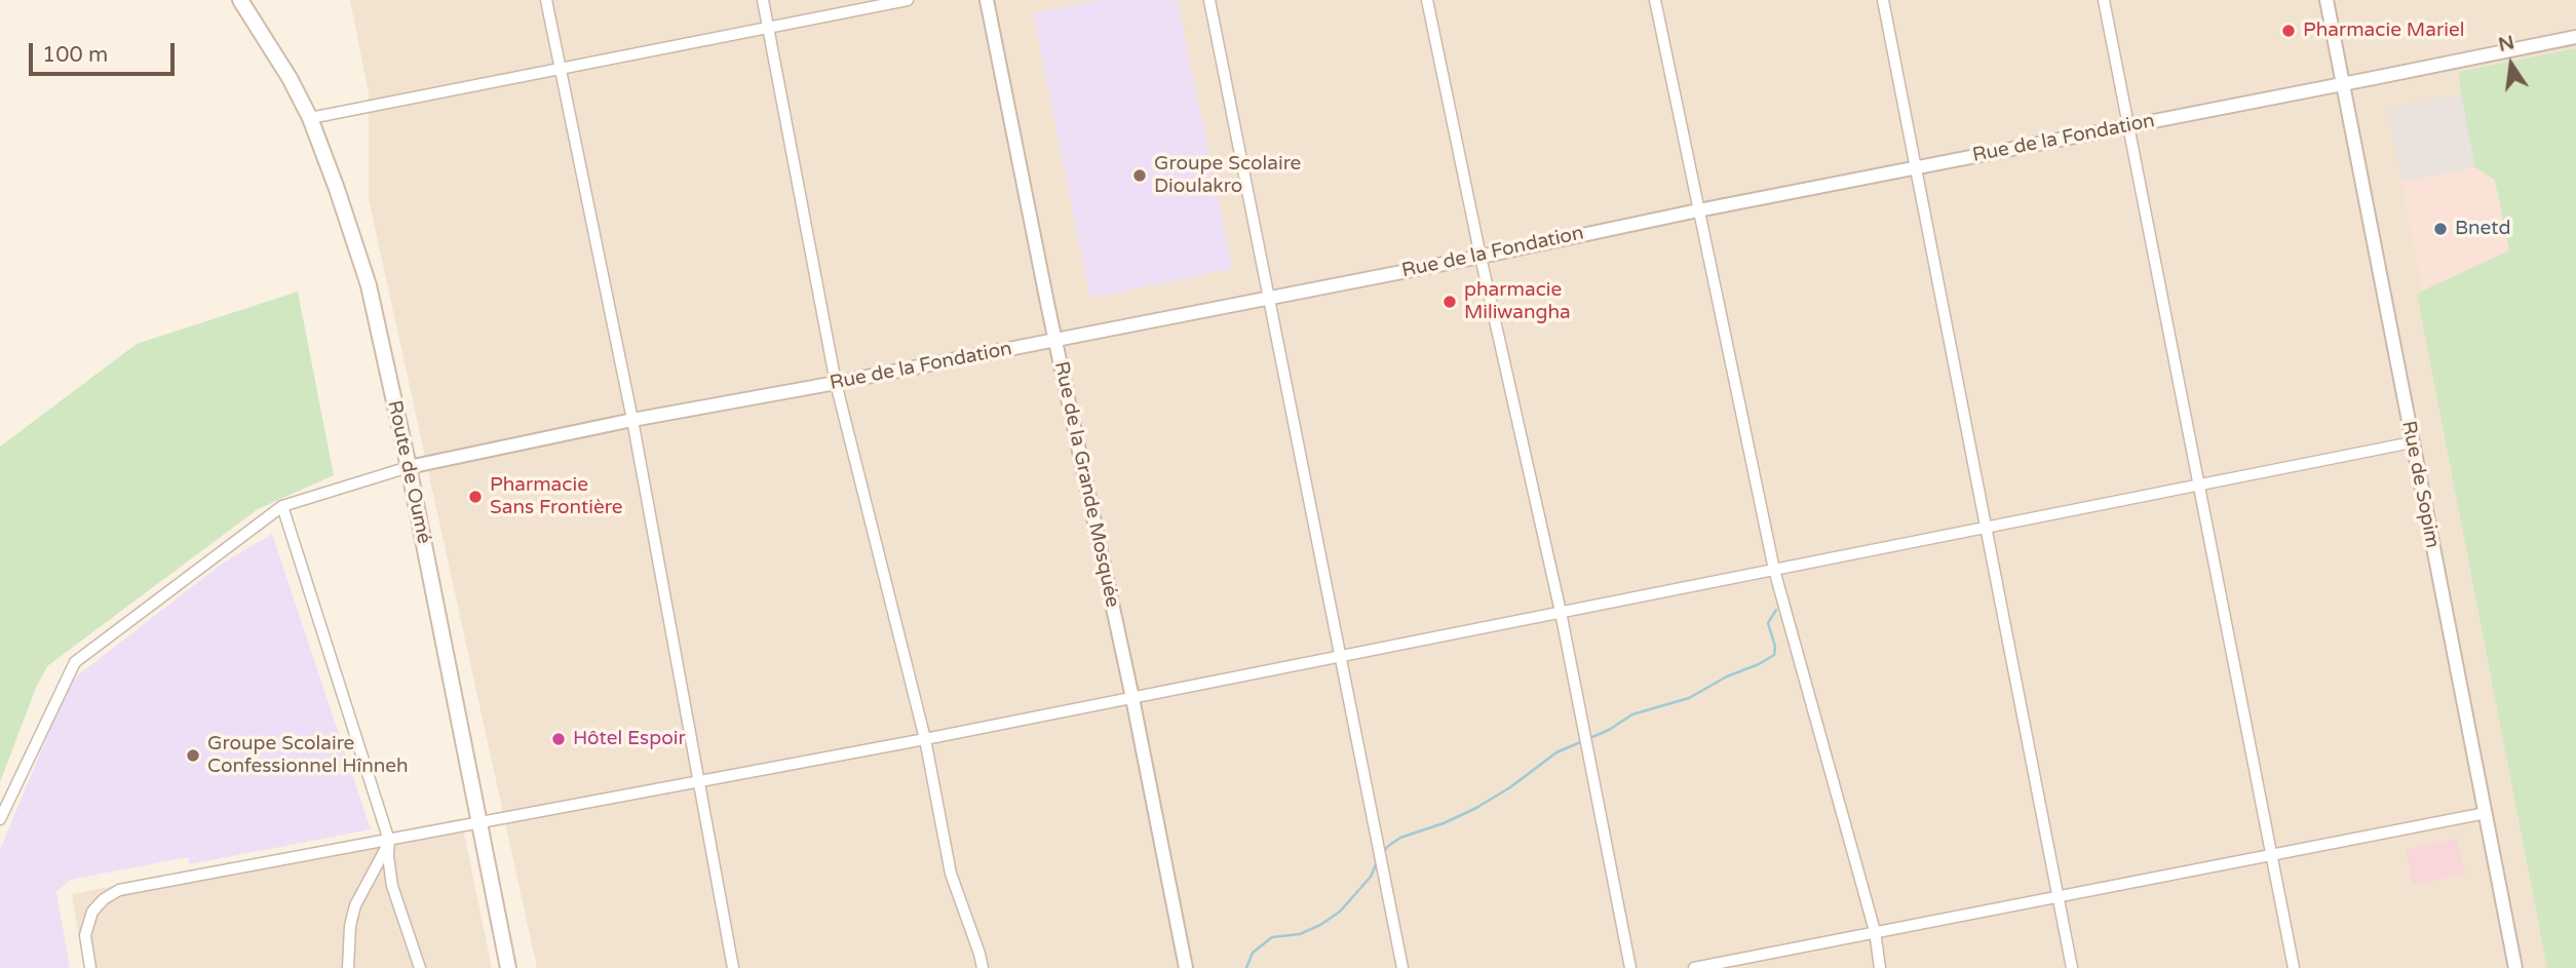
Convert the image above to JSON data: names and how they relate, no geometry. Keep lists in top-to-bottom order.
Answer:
{
  "streets": {
    "main road": ["Route de Oumé"],
    "street": ["Rue de la Fondation", "Rue de la Grande Mosquée", "Rue de Sopim"]
  },
  "crossings": [
    ["Rue de la Fondation", "Route de Oumé"],
    ["Rue de la Fondation", "Rue de la Grande Mosquée"],
    ["Rue de la Fondation", "Rue de Sopim"]
  ],
  "places": [
    "Pharmacie Mariel",
    "Groupe Scolaire Dioulakro",
    "Bnetd",
    "pharmacie Miliwangha",
    "Pharmacie Sans Frontière",
    "Hôtel Espoir",
    "Groupe Scolaire Confessionnel Hînneh"
  ],
  "scale_bar": "100 m",
  "north": "top"
}
